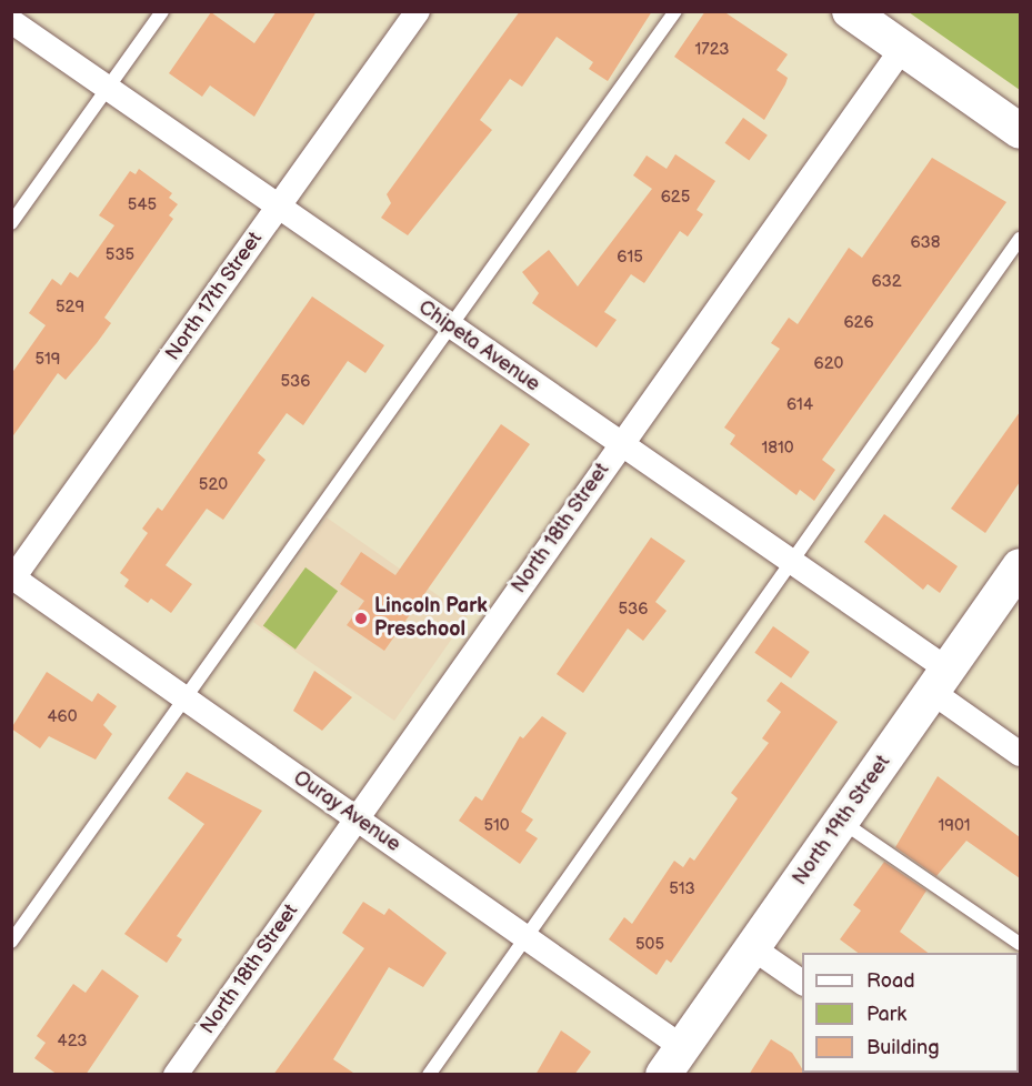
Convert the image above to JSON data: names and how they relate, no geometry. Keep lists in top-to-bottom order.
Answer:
{
  "streets": {
    "street": [
      "North 17th Street",
      "Chipeta Avenue",
      "North 18th Street",
      "Ouray Avenue",
      "North 19th Street"
    ]
  },
  "crossings": [
    ["North 17th Street", "Chipeta Avenue"],
    ["North 17th Street", "Ouray Avenue"],
    ["Chipeta Avenue", "North 18th Street"],
    ["Chipeta Avenue", "North 19th Street"],
    ["North 18th Street", "Ouray Avenue"],
    ["Ouray Avenue", "North 19th Street"]
  ],
  "places": ["Lincoln Park Preschool"],
  "house_numbers": [
    "1723",
    "625",
    "545",
    "638",
    "535",
    "615",
    "632",
    "529",
    "626",
    "519",
    "620",
    "536",
    "614",
    "1810",
    "520",
    "536",
    "460",
    "510",
    "1901",
    "513",
    "505",
    "423"
  ],
  "legend": ["Road", "Park", "Building"]
}
